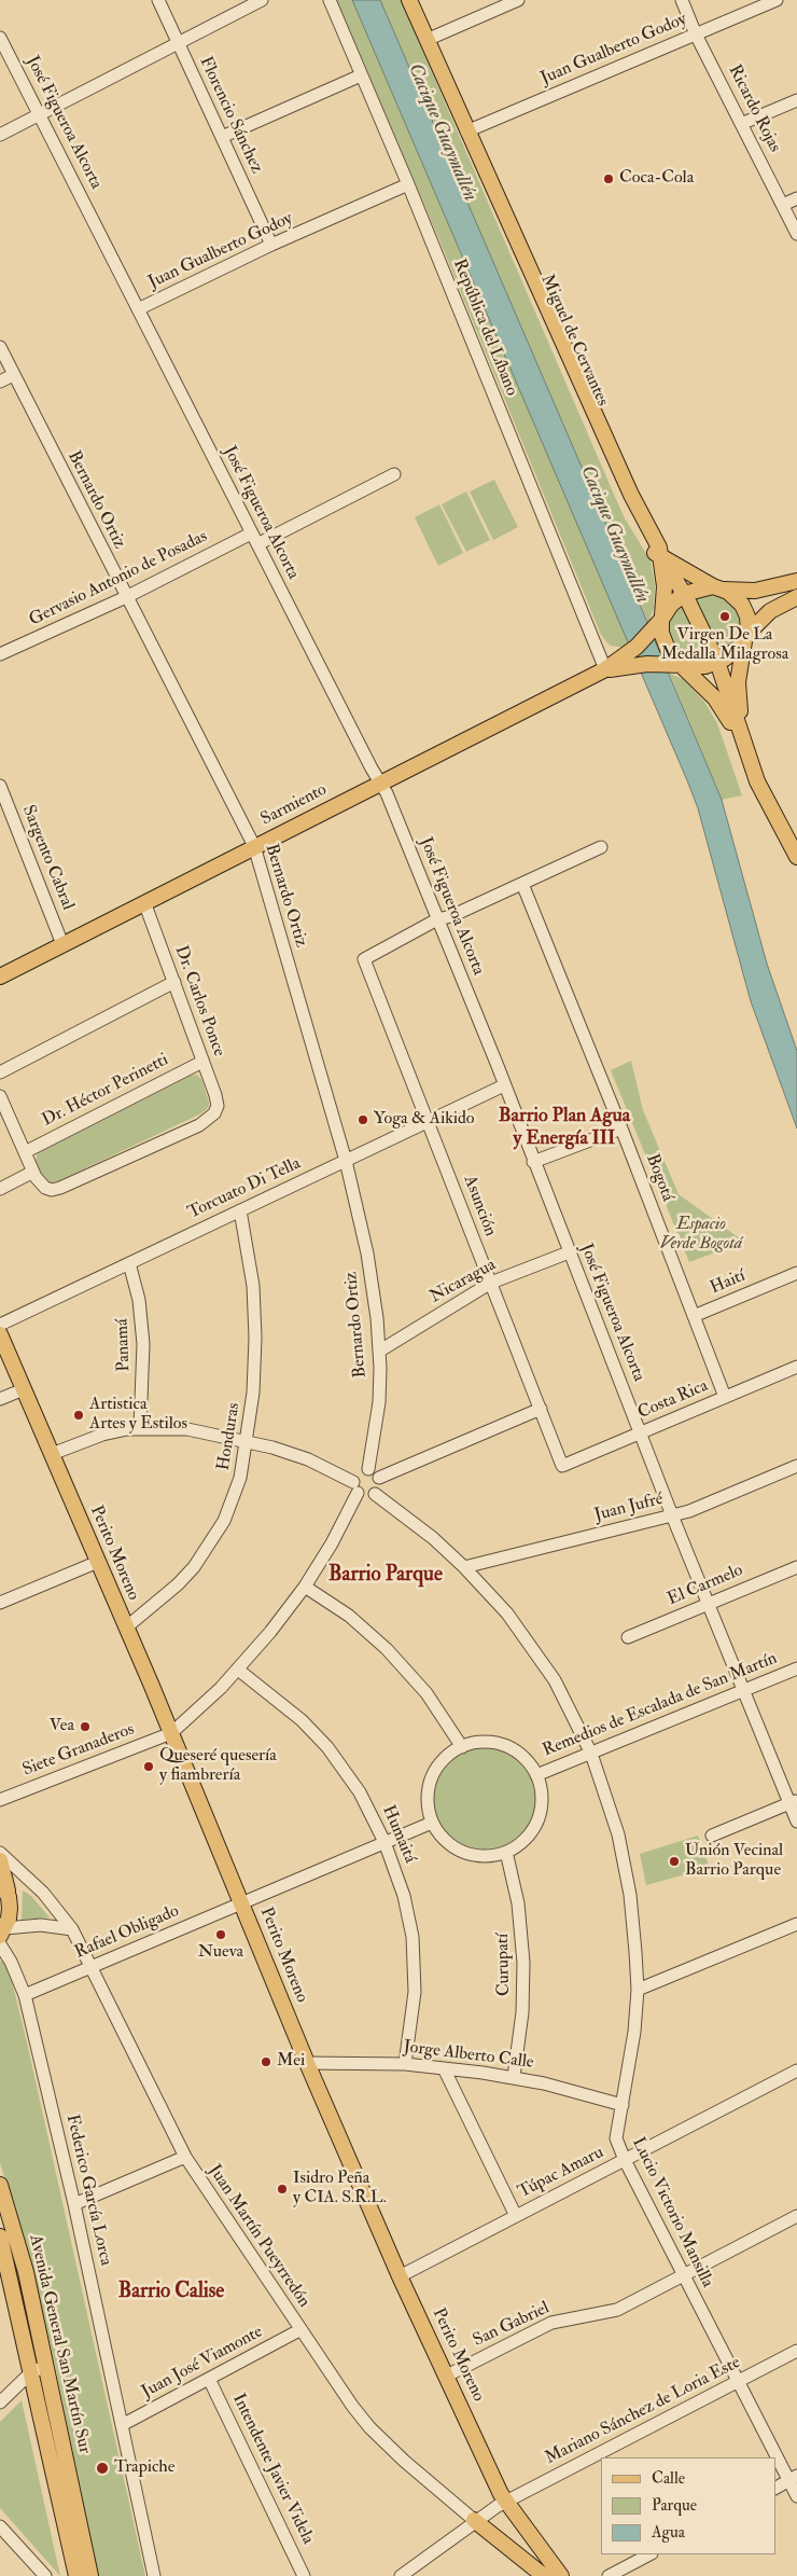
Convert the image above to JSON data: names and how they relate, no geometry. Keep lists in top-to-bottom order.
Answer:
{
  "streets": {
    "main road": [
      "Miguel de Cervantes",
      "Sarmiento",
      "Perito Moreno",
      "Avenida General San Martín Sur"
    ],
    "street": [
      "Juan Gualberto Godoy",
      "Ricardo Rojas",
      "Florencio Sánchez",
      "José Figueroa Alcorta",
      "República del Líbano",
      "Bernardo Ortiz",
      "Gervasio Antonio de Posadas",
      "Sargento Cabral",
      "Dr. Carlos Ponce",
      "Dr. Héctor Perinetti",
      "Bogotá",
      "Torcuato Di Tella",
      "Asunción",
      "Nicaragua",
      "Haití",
      "Panamá",
      "Costa Rica",
      "Honduras",
      "Juan Jufré",
      "El Carmelo",
      "Remedios de Escalada de San Martín",
      "Siete Granaderos",
      "Humaitá",
      "Rafael Obligado",
      "Curupatí",
      "Jorge Alberto Calle",
      "Túpac Amaru",
      "Federico García Lorca",
      "Lucio Victorio Mansilla",
      "Juan Martín Pueyrredón",
      "San Gabriel",
      "Juan José Viamonte",
      "Mariano Sánchez de Loria Este",
      "Intendente Javier Videla"
    ]
  },
  "crossings": [
    ["Juan Gualberto Godoy", "Ricardo Rojas"],
    ["Juan Gualberto Godoy", "Florencio Sánchez"],
    ["Juan Gualberto Godoy", "José Figueroa Alcorta"],
    ["Juan Gualberto Godoy", "República del Líbano"],
    ["Juan Gualberto Godoy", "Miguel de Cervantes"],
    ["José Figueroa Alcorta", "Gervasio Antonio de Posadas"],
    ["José Figueroa Alcorta", "Sarmiento"],
    ["José Figueroa Alcorta", "Torcuato Di Tella"],
    ["José Figueroa Alcorta", "Asunción"],
    ["José Figueroa Alcorta", "Nicaragua"],
    ["José Figueroa Alcorta", "Costa Rica"],
    ["José Figueroa Alcorta", "Juan Jufré"],
    ["José Figueroa Alcorta", "El Carmelo"],
    ["José Figueroa Alcorta", "Remedios de Escalada de San Martín"],
    ["República del Líbano", "Sarmiento"],
    ["Miguel de Cervantes", "Sarmiento"],
    ["Bernardo Ortiz", "Gervasio Antonio de Posadas"],
    ["Bernardo Ortiz", "Sarmiento"],
    ["Bernardo Ortiz", "Torcuato Di Tella"],
    ["Bernardo Ortiz", "Nicaragua"],
    ["Bernardo Ortiz", "Lucio Victorio Mansilla"],
    ["Sarmiento", "Sargento Cabral"],
    ["Sarmiento", "Dr. Carlos Ponce"],
    ["Dr. Carlos Ponce", "Dr. Héctor Perinetti"],
    ["Bogotá", "Haití"],
    ["Bogotá", "Costa Rica"],
    ["Torcuato Di Tella", "Asunción"],
    ["Torcuato Di Tella", "Panamá"],
    ["Torcuato Di Tella", "Honduras"],
    ["Asunción", "Nicaragua"],
    ["Asunción", "Costa Rica"],
    ["Honduras", "Perito Moreno"],
    ["Juan Jufré", "Lucio Victorio Mansilla"],
    ["Perito Moreno", "Siete Granaderos"],
    ["Perito Moreno", "Rafael Obligado"],
    ["Perito Moreno", "Jorge Alberto Calle"],
    ["Perito Moreno", "Túpac Amaru"],
    ["Perito Moreno", "San Gabriel"],
    ["Perito Moreno", "Mariano Sánchez de Loria Este"],
    ["Remedios de Escalada de San Martín", "Curupatí"],
    ["Remedios de Escalada de San Martín", "Lucio Victorio Mansilla"],
    ["Humaitá", "Jorge Alberto Calle"],
    ["Rafael Obligado", "Federico García Lorca"],
    ["Rafael Obligado", "Juan Martín Pueyrredón"],
    ["Curupatí", "Jorge Alberto Calle"],
    ["Jorge Alberto Calle", "Lucio Victorio Mansilla"],
    ["Túpac Amaru", "Lucio Victorio Mansilla"],
    ["Federico García Lorca", "Juan José Viamonte"],
    ["Lucio Victorio Mansilla", "San Gabriel"],
    ["Lucio Victorio Mansilla", "Mariano Sánchez de Loria Este"],
    ["Juan Martín Pueyrredón", "Juan José Viamonte"],
    ["Juan Martín Pueyrredón", "Mariano Sánchez de Loria Este"],
    ["Juan José Viamonte", "Intendente Javier Videla"]
  ],
  "districts": ["Barrio Plan Agua y Energía III", "Barrio Parque", "Barrio Calise"],
  "water": ["Cacique Guaymallén"],
  "parks": ["Espacio Verde Bogotá"],
  "places": [
    "Coca-Cola",
    "Virgen De La Medalla Milagrosa",
    "Yoga & Aikido",
    "Artistica Artes y Estilos",
    "Vea",
    "Queseré quesería y fiambrería",
    "Unión Vecinal Barrio Parque",
    "Nueva",
    "Mei",
    "Isidro Peña y CIA. S.R.L.",
    "Trapiche"
  ],
  "legend": ["Calle", "Parque", "Agua"]
}
